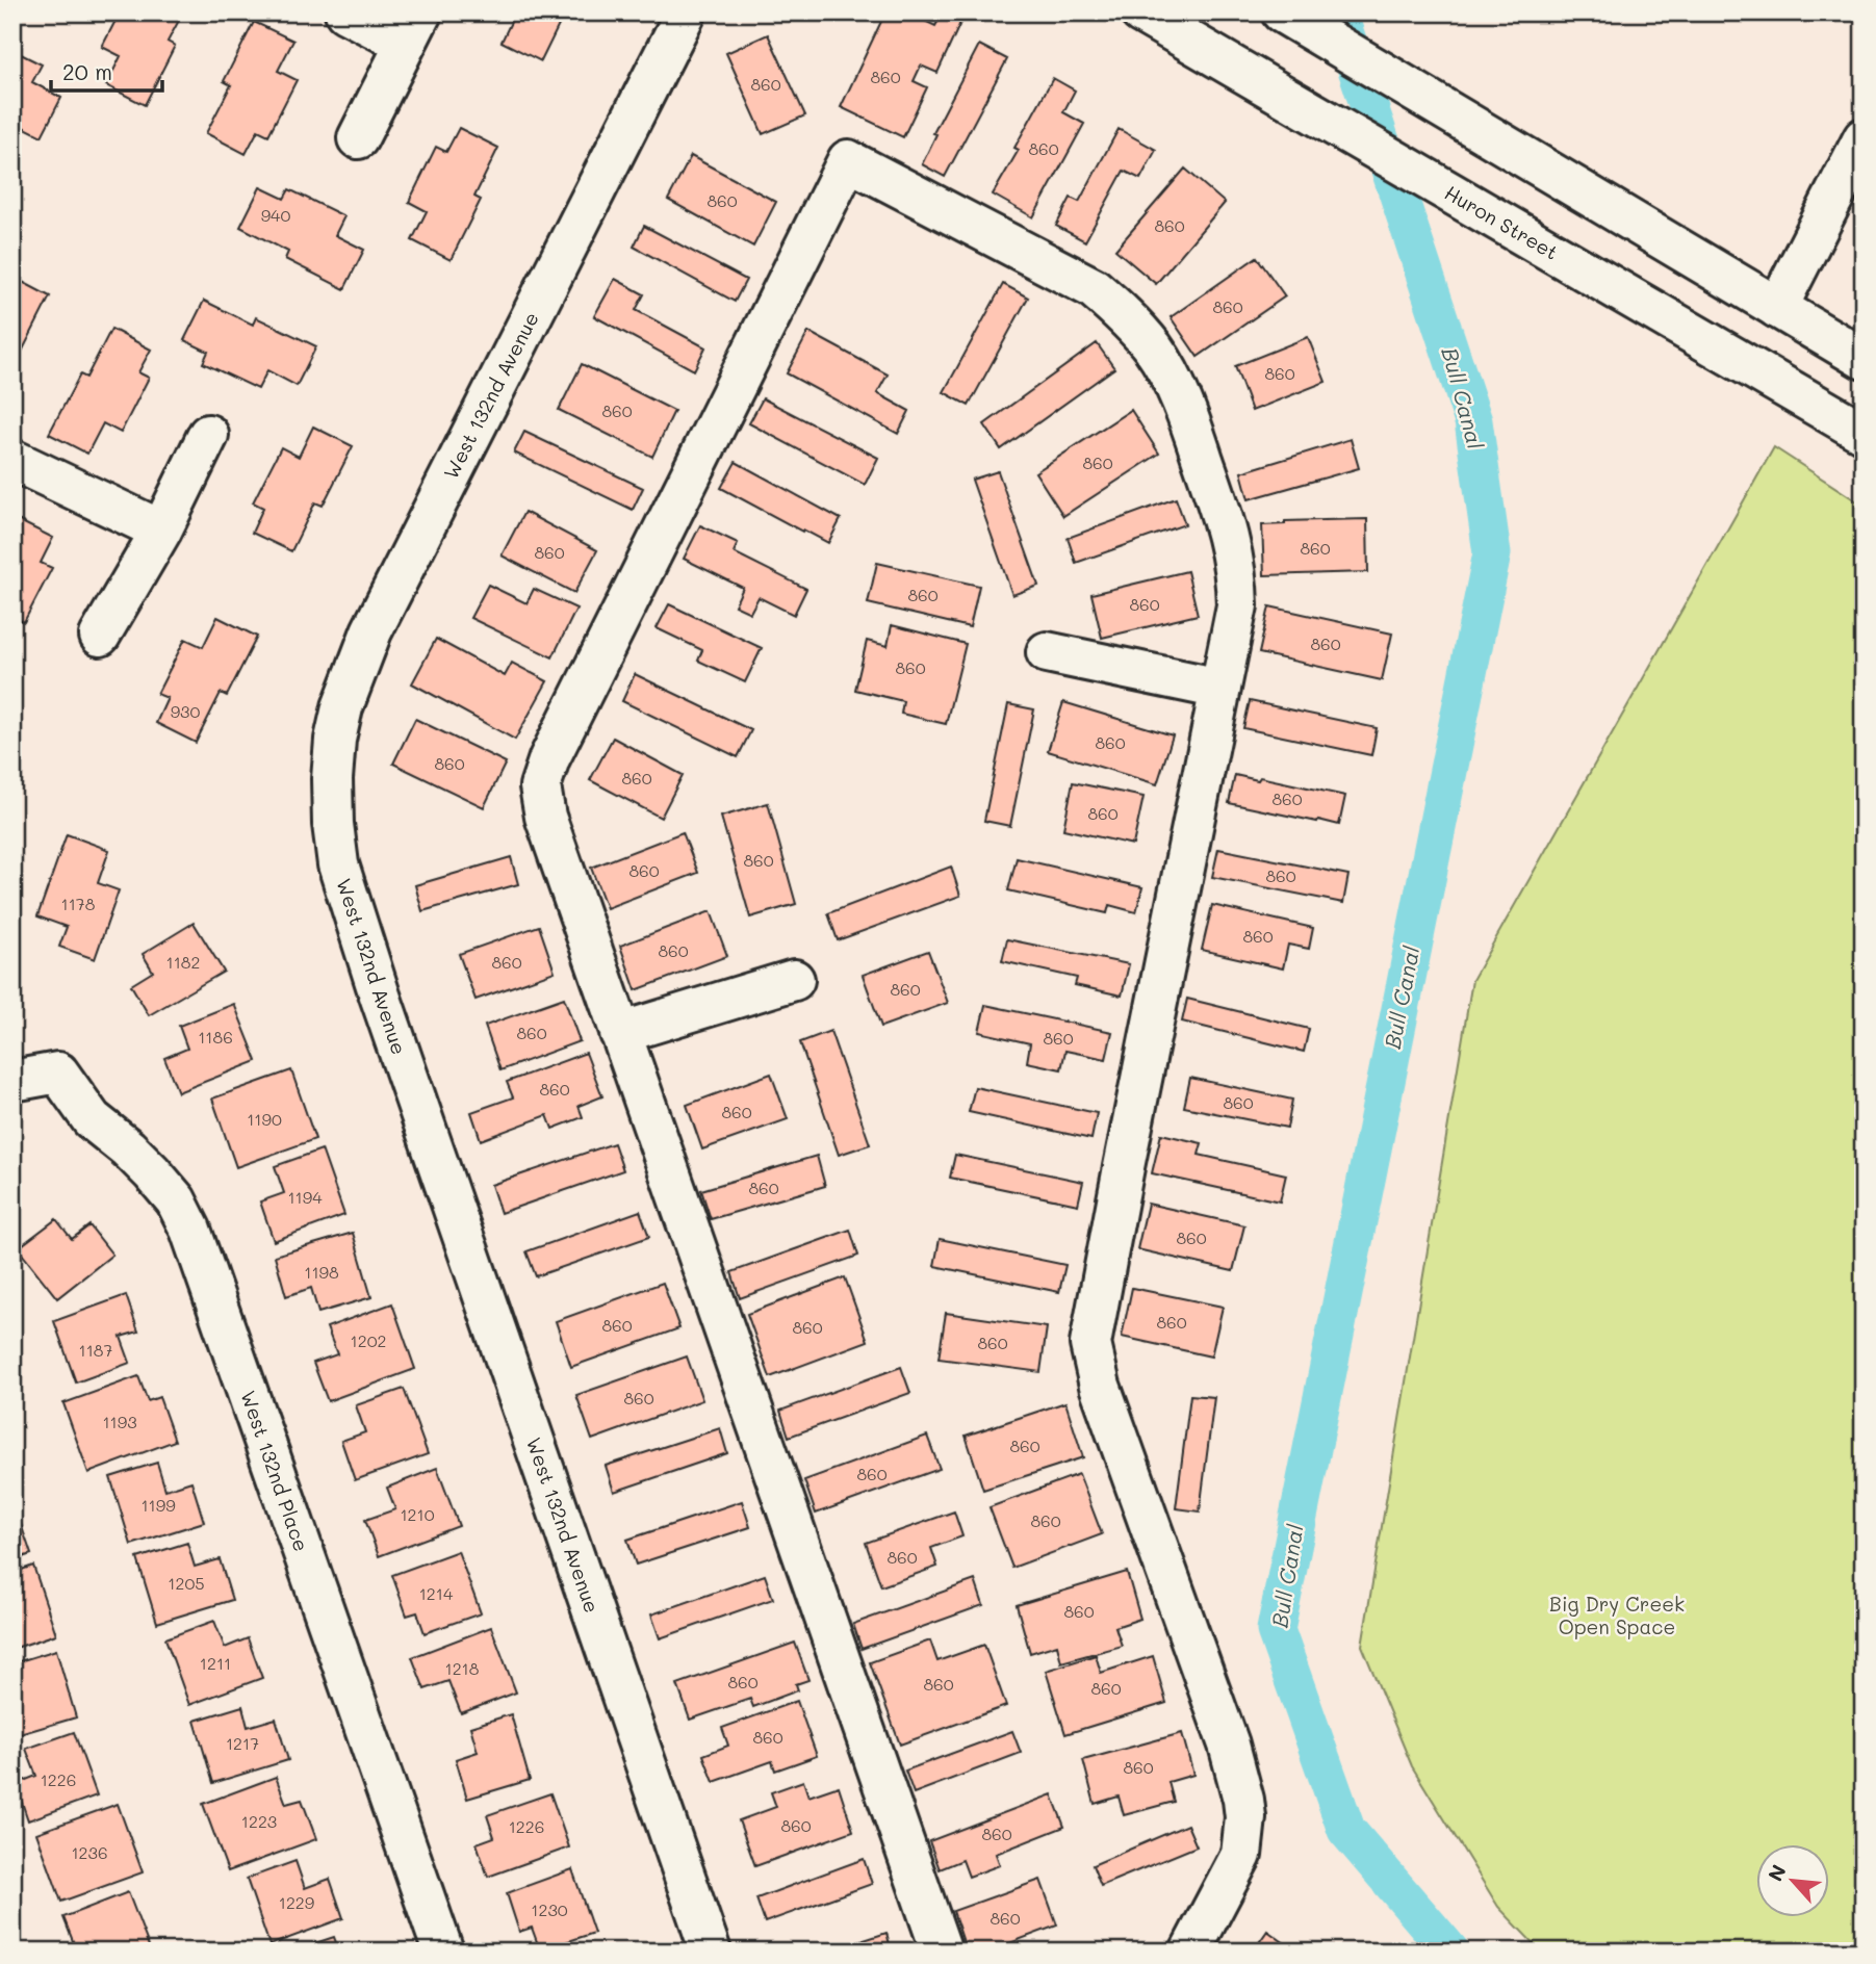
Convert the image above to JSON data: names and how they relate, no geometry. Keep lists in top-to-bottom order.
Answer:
{
  "streets": {
    "street": ["Huron Street", "West 132nd Avenue", "West 132nd Place"]
  },
  "water": ["Bull Canal"],
  "parks": ["Big Dry Creek Open Space"],
  "house_numbers": [
    "860",
    "860",
    "860",
    "860",
    "940",
    "860",
    "860",
    "860",
    "860",
    "860",
    "860",
    "860",
    "860",
    "860",
    "860",
    "860",
    "930",
    "860",
    "860",
    "860",
    "860",
    "860",
    "860",
    "860",
    "860",
    "1178",
    "860",
    "860",
    "1182",
    "860",
    "860",
    "860",
    "1186",
    "860",
    "860",
    "860",
    "860",
    "1190",
    "860",
    "1194",
    "860",
    "1198",
    "860",
    "860",
    "860",
    "1202",
    "860",
    "1187",
    "860",
    "1193",
    "860",
    "860",
    "1199",
    "1210",
    "860",
    "860",
    "1205",
    "1214",
    "860",
    "1211",
    "1218",
    "860",
    "860",
    "860",
    "860",
    "1217",
    "860",
    "1226",
    "1223",
    "860",
    "1226",
    "860",
    "1236",
    "1229",
    "1230",
    "860"
  ],
  "scale_bar": "20 m",
  "north": "top left"
}
